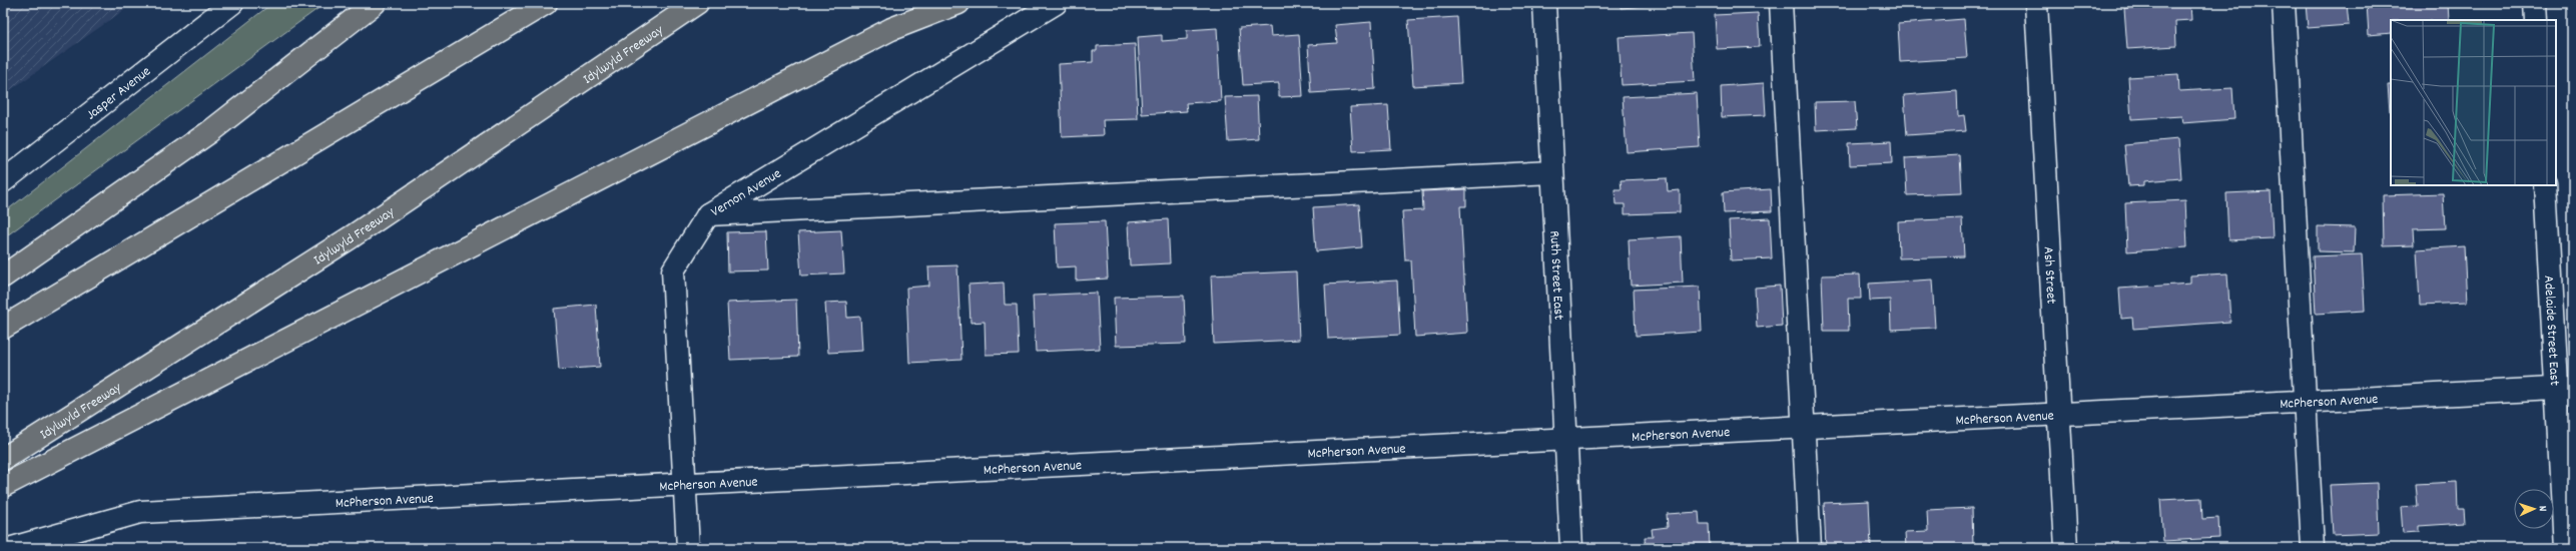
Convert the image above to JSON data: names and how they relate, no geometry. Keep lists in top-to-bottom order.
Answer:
{
  "streets": {
    "highway": ["Idylwyld Freeway"],
    "street": [
      "Jasper Avenue",
      "Vernon Avenue",
      "Ruth Street East",
      "Ash Street",
      "Adelaide Street East",
      "McPherson Avenue"
    ]
  },
  "crossings": [
    ["Vernon Avenue", "McPherson Avenue"],
    ["Ruth Street East", "McPherson Avenue"],
    ["Ash Street", "McPherson Avenue"],
    ["Adelaide Street East", "McPherson Avenue"]
  ],
  "north": "right"
}
